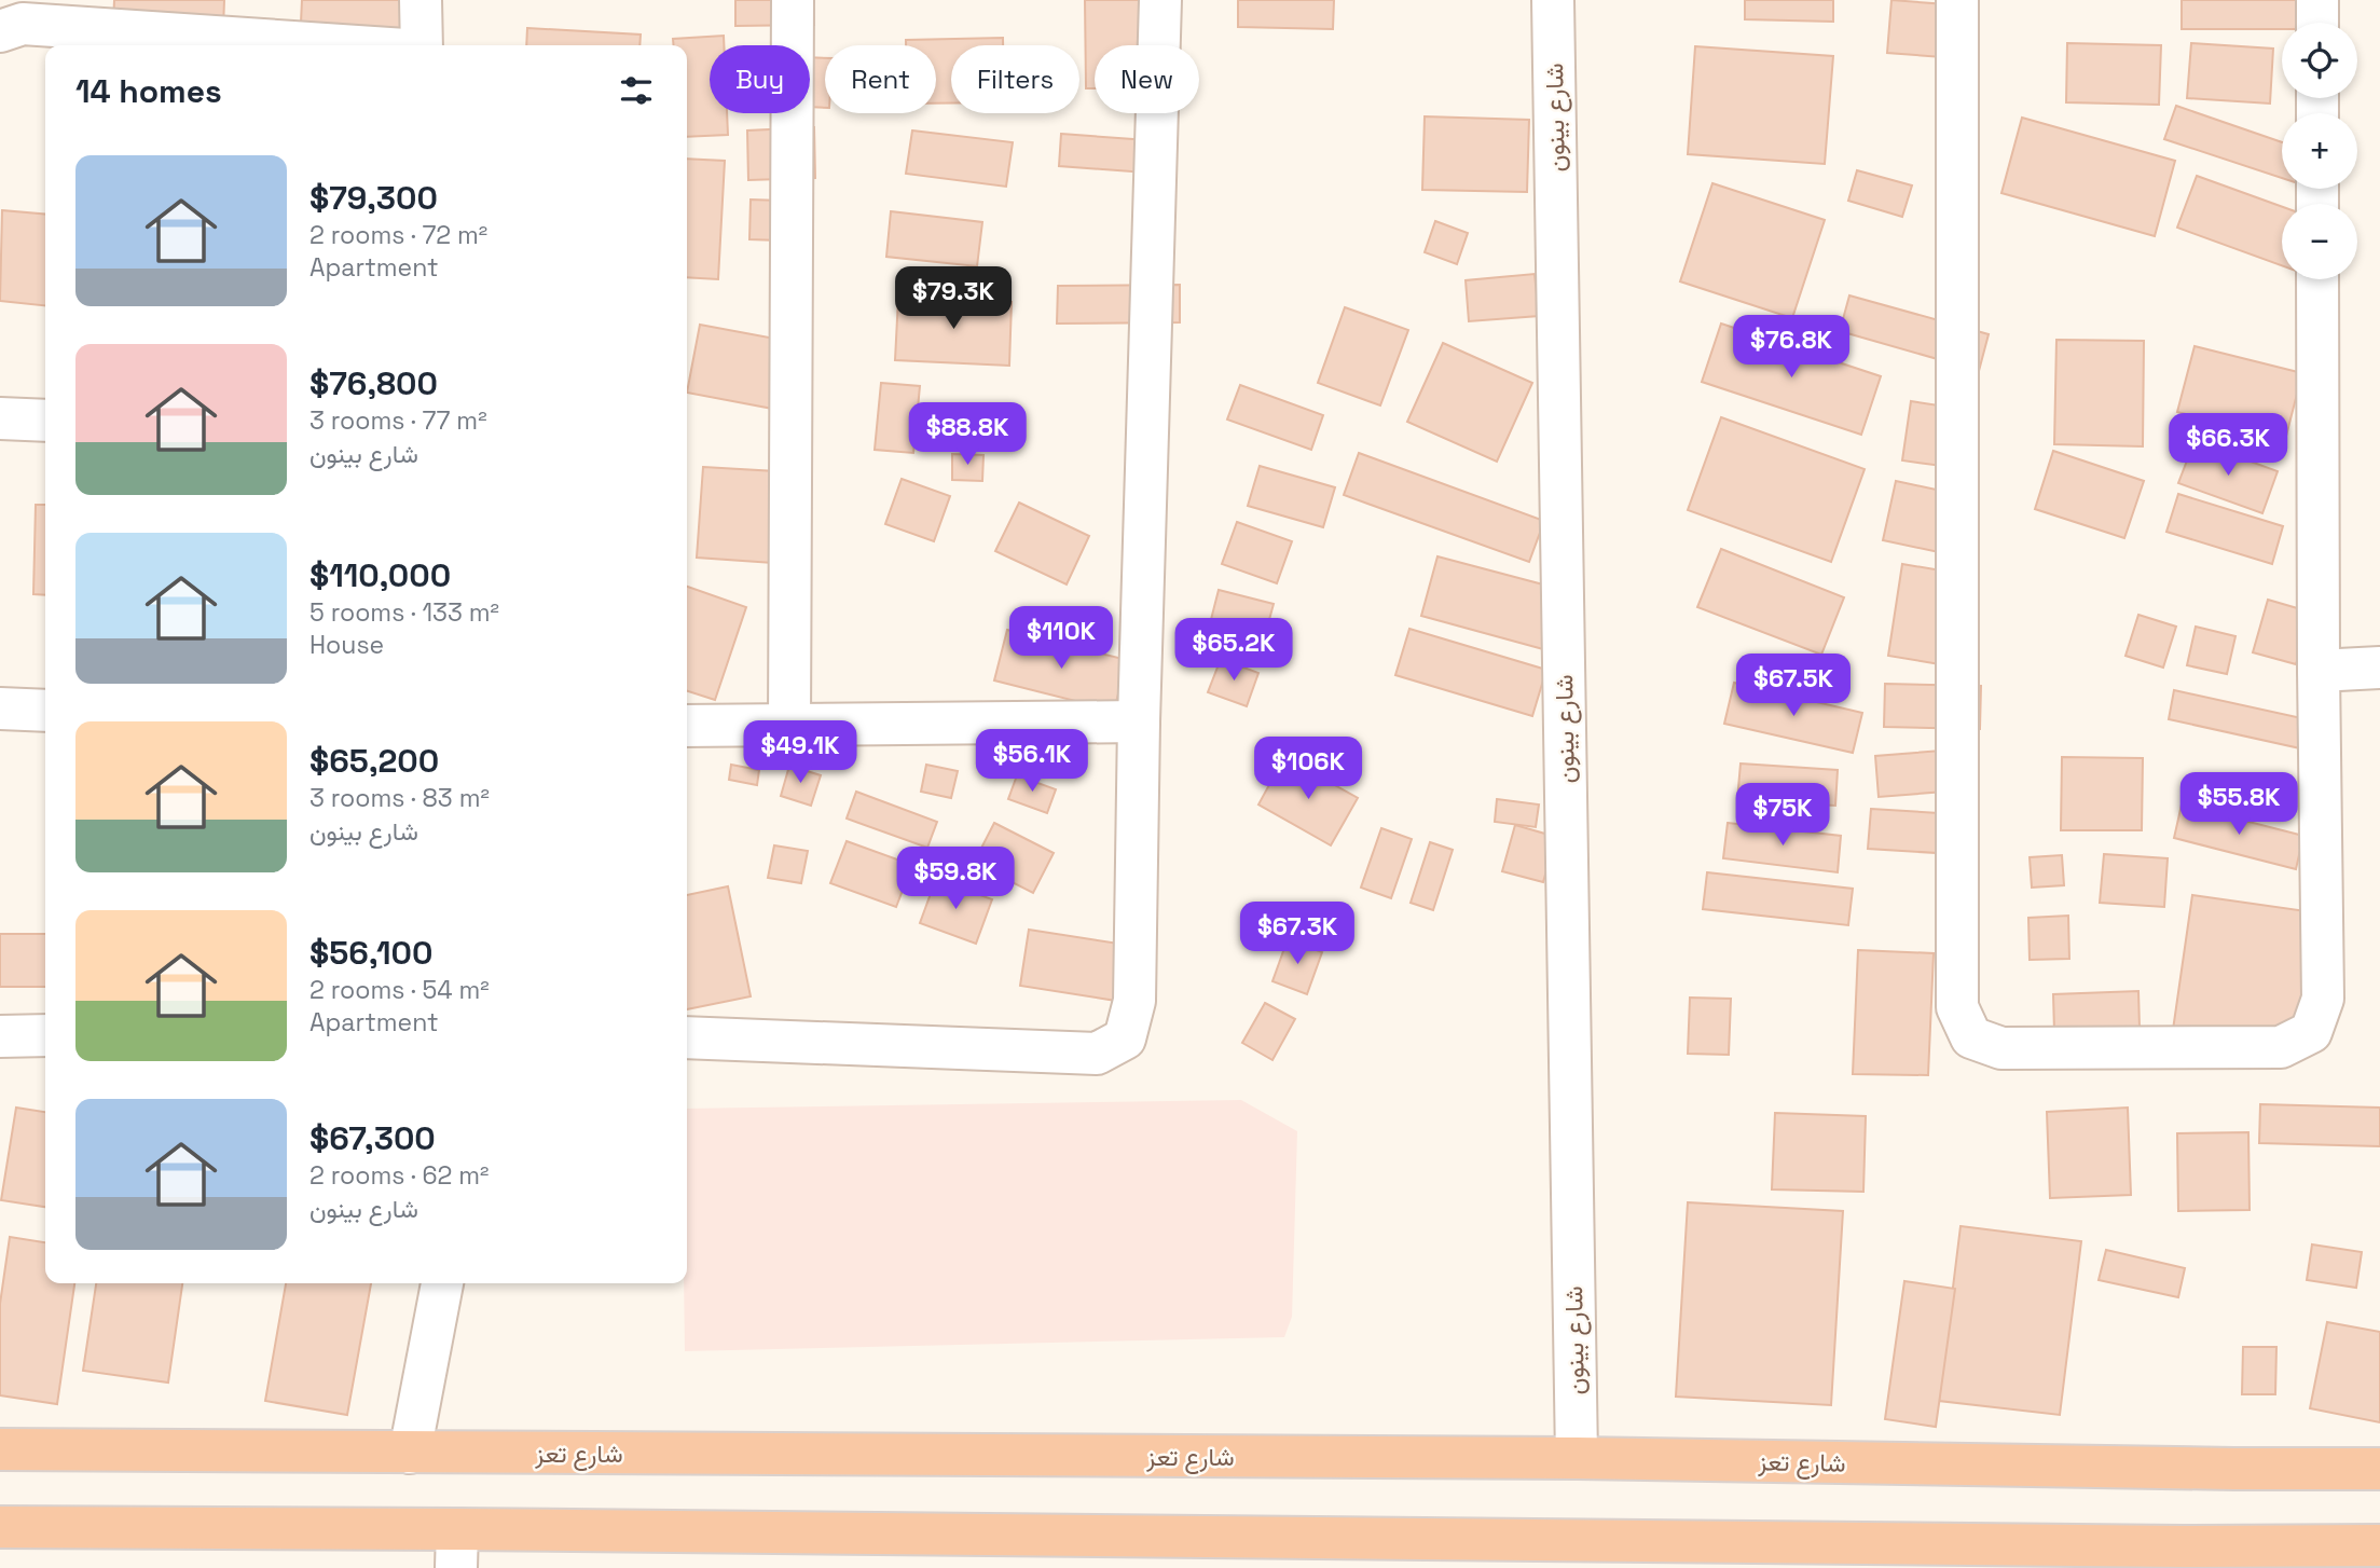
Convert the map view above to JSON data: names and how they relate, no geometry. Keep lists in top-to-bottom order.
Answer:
{
  "streets": {
    "highway": ["شارع تعز"],
    "street": ["شارع بينون"]
  },
  "crossings": [
    ["شارع بينون", "شارع تعز"]
  ],
  "page": {
    "map_buttons": ["+", "−"],
    "chip": [
      "Buy",
      "Rent",
      "Filters",
      "New"
    ],
    "heading": "14 homes",
    "list": [
      {
        "name": "$79,300",
        "note": "2 rooms · 72 m² · Apartment"
      },
      {
        "name": "$76,800",
        "note": "3 rooms · 77 m² · شارع بينون"
      },
      {
        "name": "$110,000",
        "note": "5 rooms · 133 m² · House"
      },
      {
        "name": "$65,200",
        "note": "3 rooms · 83 m² · شارع بينون"
      },
      {
        "name": "$56,100",
        "note": "2 rooms · 54 m² · Apartment"
      },
      {
        "name": "$67,300",
        "note": "2 rooms · 62 m² · شارع بينون"
      }
    ],
    "price": [
      "$79.3K",
      "$76.8K",
      "$88.8K",
      "$66.3K",
      "$110K",
      "$65.2K",
      "$67.5K",
      "$49.1K",
      "$56.1K",
      "$106K",
      "$55.8K",
      "$75K",
      "$59.8K",
      "$67.3K"
    ]
  }
}
